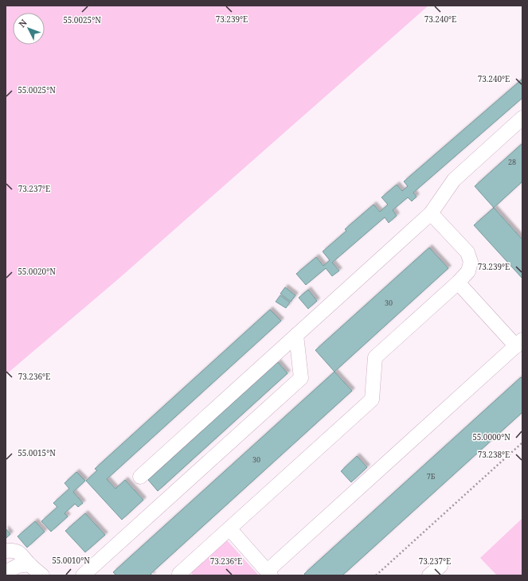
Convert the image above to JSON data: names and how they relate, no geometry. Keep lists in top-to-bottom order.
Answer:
{
  "house_numbers": [
    "28",
    "30",
    "30",
    "7Б"
  ],
  "north": "top left",
  "coordinates": [
    "73.239°E",
    "73.240°E",
    "55.0025°N",
    "73.237°E",
    "55.0020°N",
    "73.236°E",
    "55.0000°N",
    "55.0015°N",
    "73.238°E",
    "55.0010°N"
  ]
}
